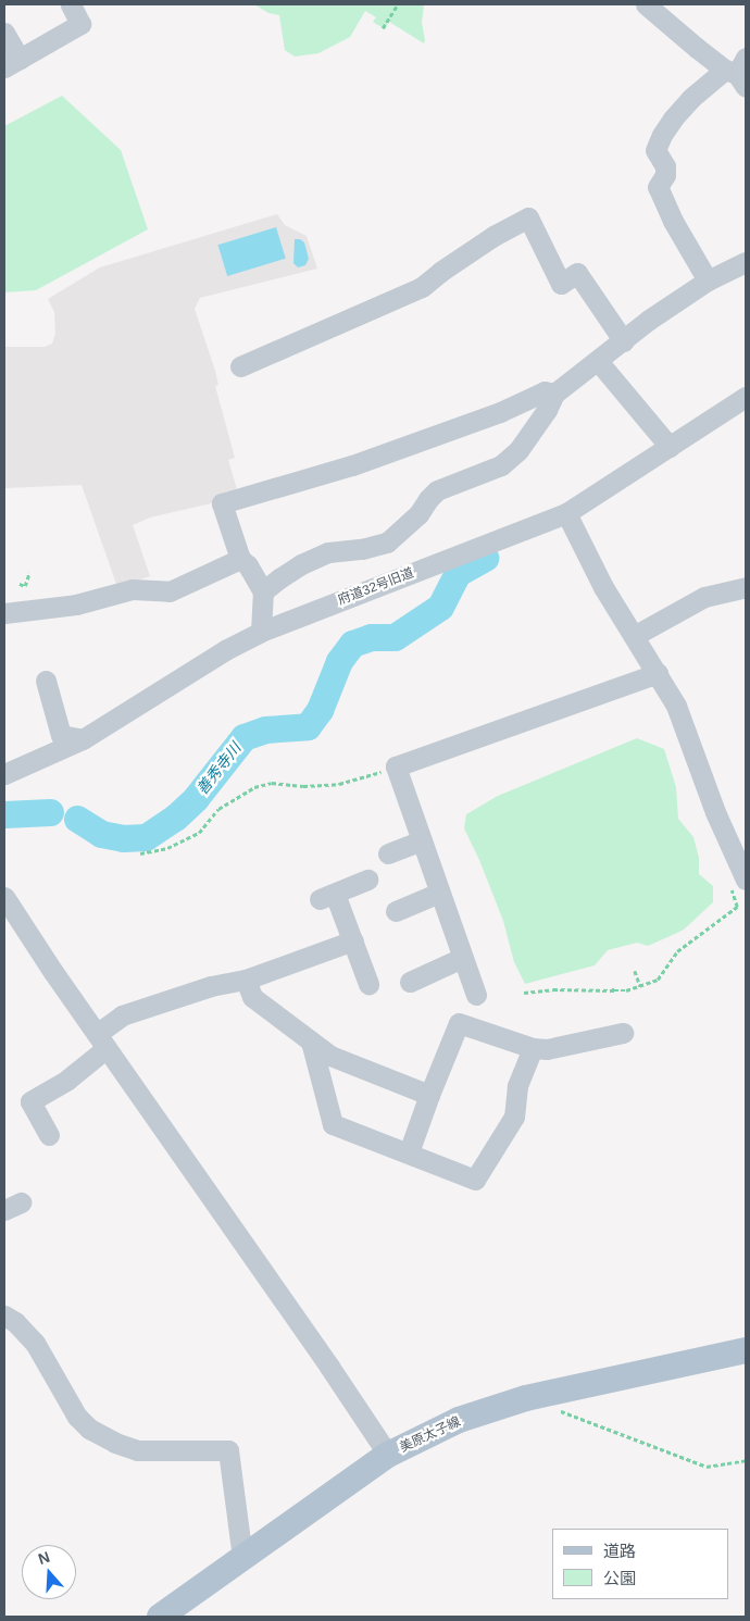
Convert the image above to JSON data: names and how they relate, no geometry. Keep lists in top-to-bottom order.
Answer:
{
  "streets": {
    "main road": ["美原太子線"],
    "street": ["府道32号旧道"]
  },
  "water": ["善秀寺川"],
  "legend": ["道路", "公園"],
  "north": "top"
}
